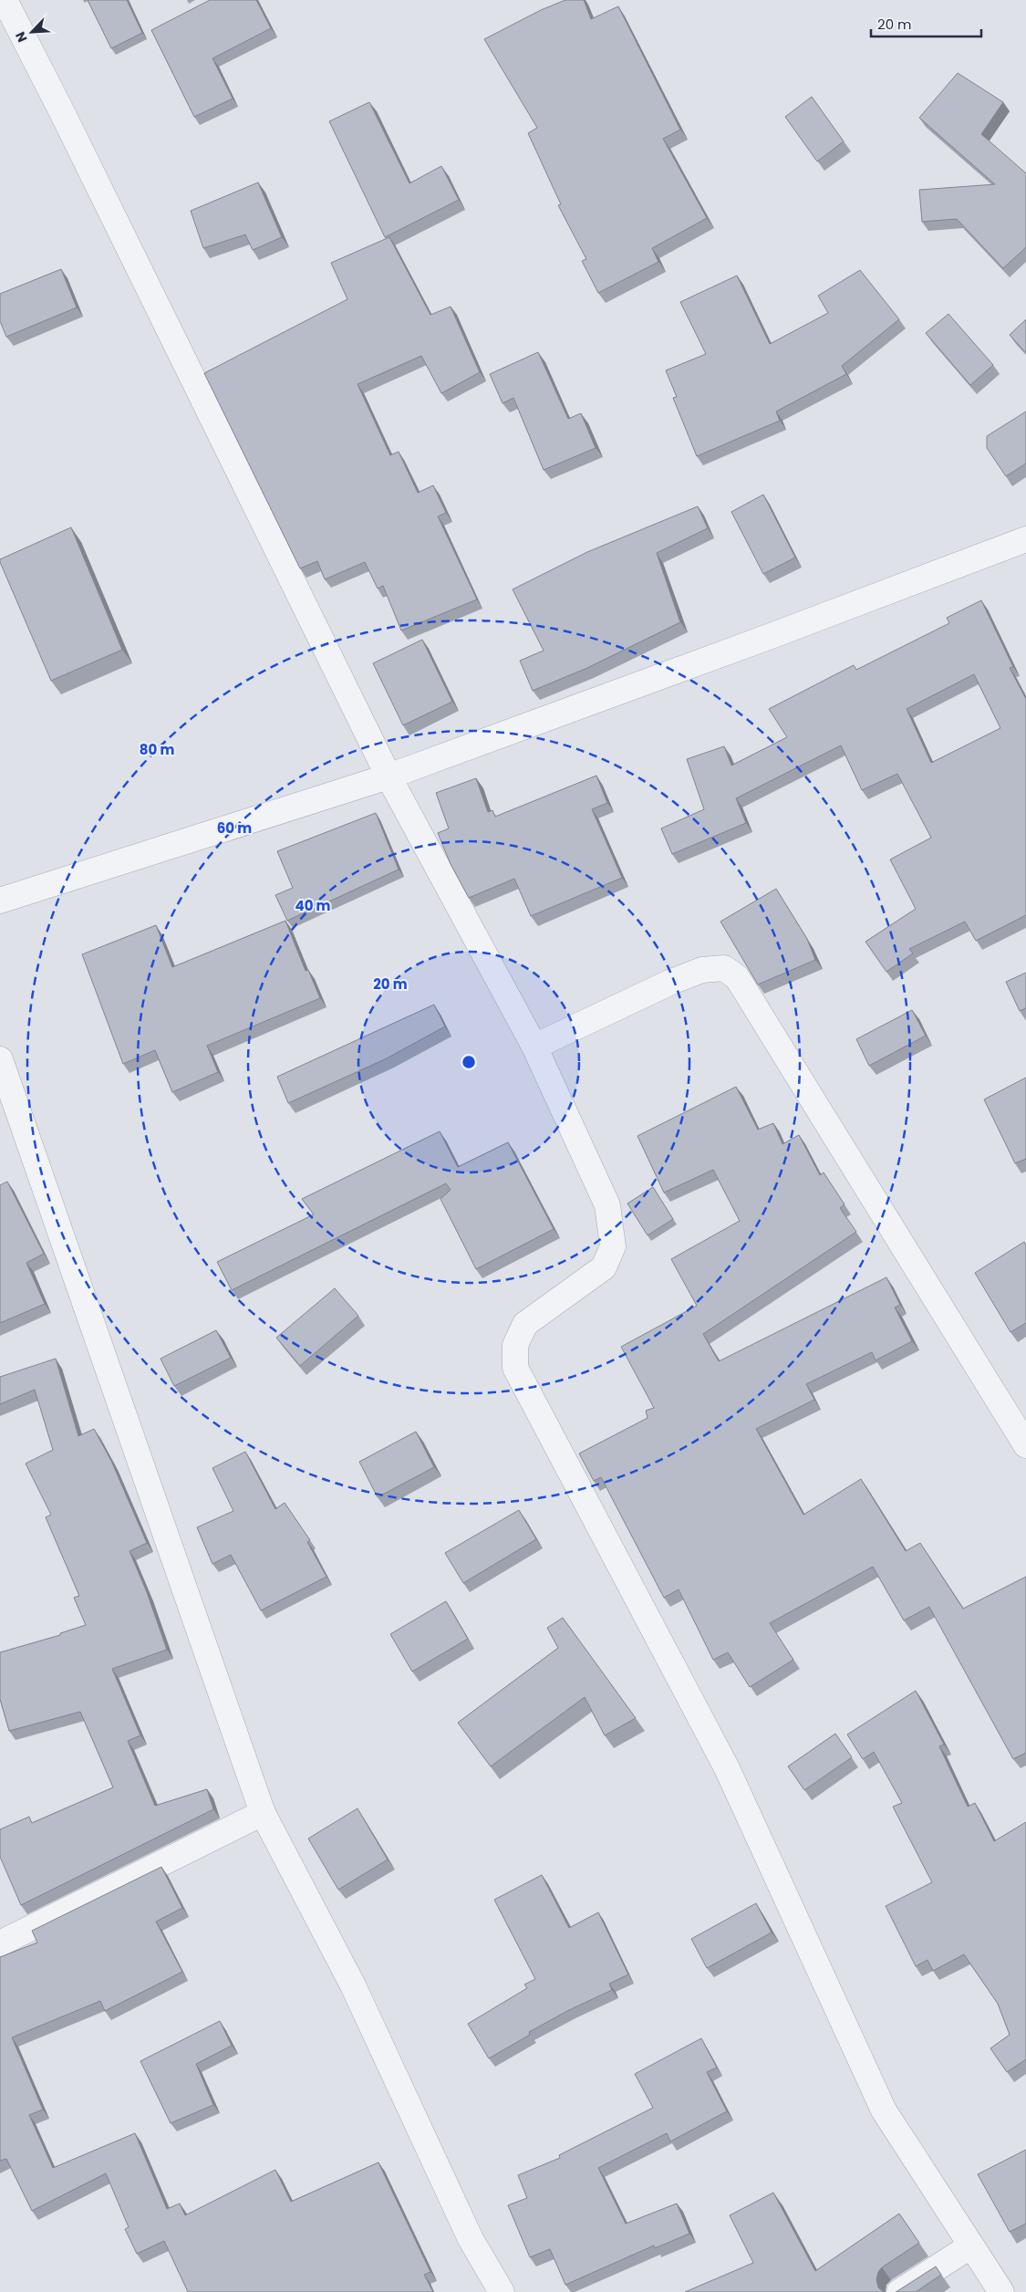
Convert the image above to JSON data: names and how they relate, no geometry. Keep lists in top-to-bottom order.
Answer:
{
  "scale_bar": "20 m",
  "north": "bottom left",
  "rings": [
    "80 m",
    "60 m",
    "40 m",
    "20 m"
  ]
}
